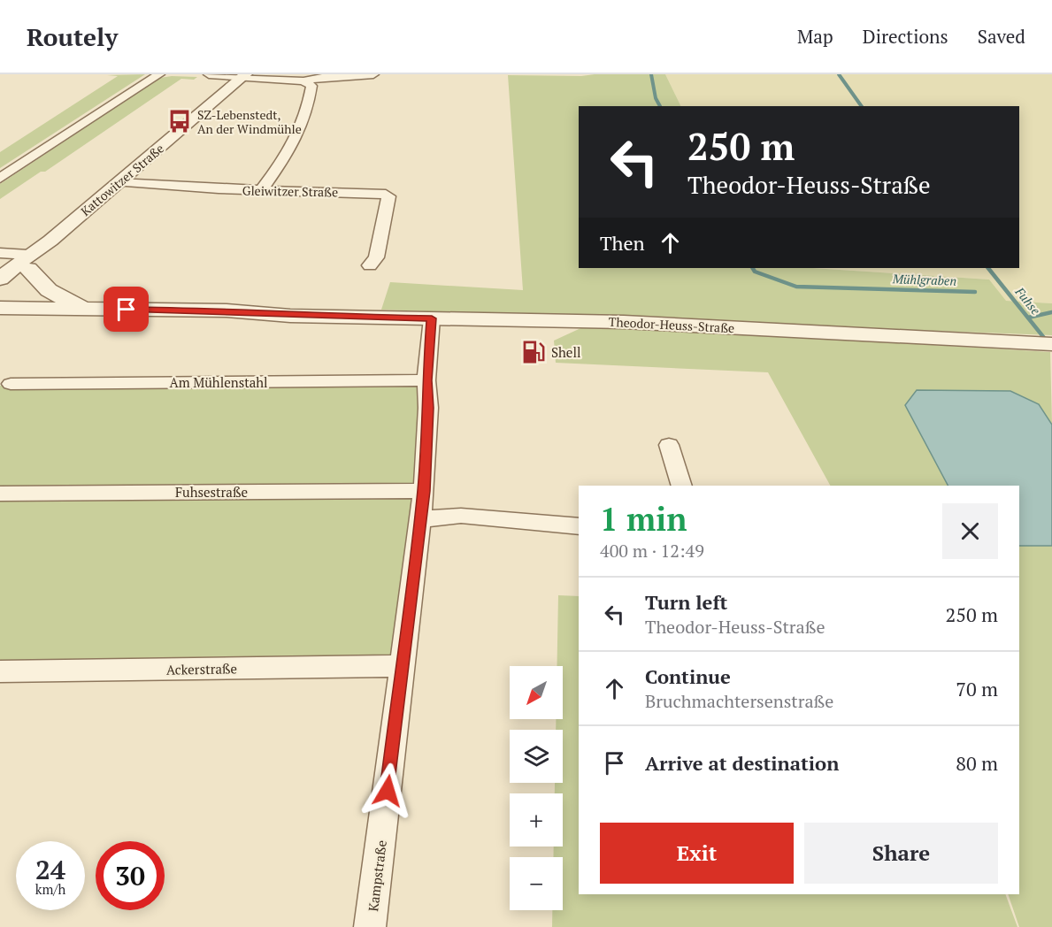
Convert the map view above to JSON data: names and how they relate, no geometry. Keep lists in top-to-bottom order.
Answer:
{
  "streets": {
    "street": [
      "Kattowitzer Straße",
      "Gleiwitzer Straße",
      "Theodor-Heuss-Straße",
      "Am Mühlenstahl",
      "Fuhsestraße",
      "Ackerstraße",
      "Kampstraße"
    ]
  },
  "crossings": [
    ["Kattowitzer Straße", "Gleiwitzer Straße"],
    ["Theodor-Heuss-Straße", "Kampstraße"],
    ["Am Mühlenstahl", "Kampstraße"],
    ["Fuhsestraße", "Kampstraße"],
    ["Ackerstraße", "Kampstraße"]
  ],
  "water": ["Mühlgraben", "Fuhse"],
  "places": {
    "bus stop": ["SZ-Lebenstedt, An der Windmühle"],
    "fuel station": ["Shell"]
  },
  "north": "bottom left",
  "page": {
    "header": "Routely",
    "nav": ["Map", "Directions", "Saved"],
    "turn": ["250 m", "Theodor-Heuss-Straße"],
    "then": "Then",
    "heading": ["1 min", "400 m · 12:49"],
    "list": [
      {
        "name": "Turn left",
        "note": "Theodor-Heuss-Straße",
        "value": "250 m"
      },
      {
        "name": "Continue",
        "note": "Bruchmachtersenstraße",
        "value": "70 m"
      },
      {
        "name": "Arrive at destination",
        "value": "80 m"
      }
    ],
    "map_buttons": ["+", "−"],
    "buttons": ["Exit", "Share"],
    "speed": "24 km/h",
    "limit": "30"
  }
}
